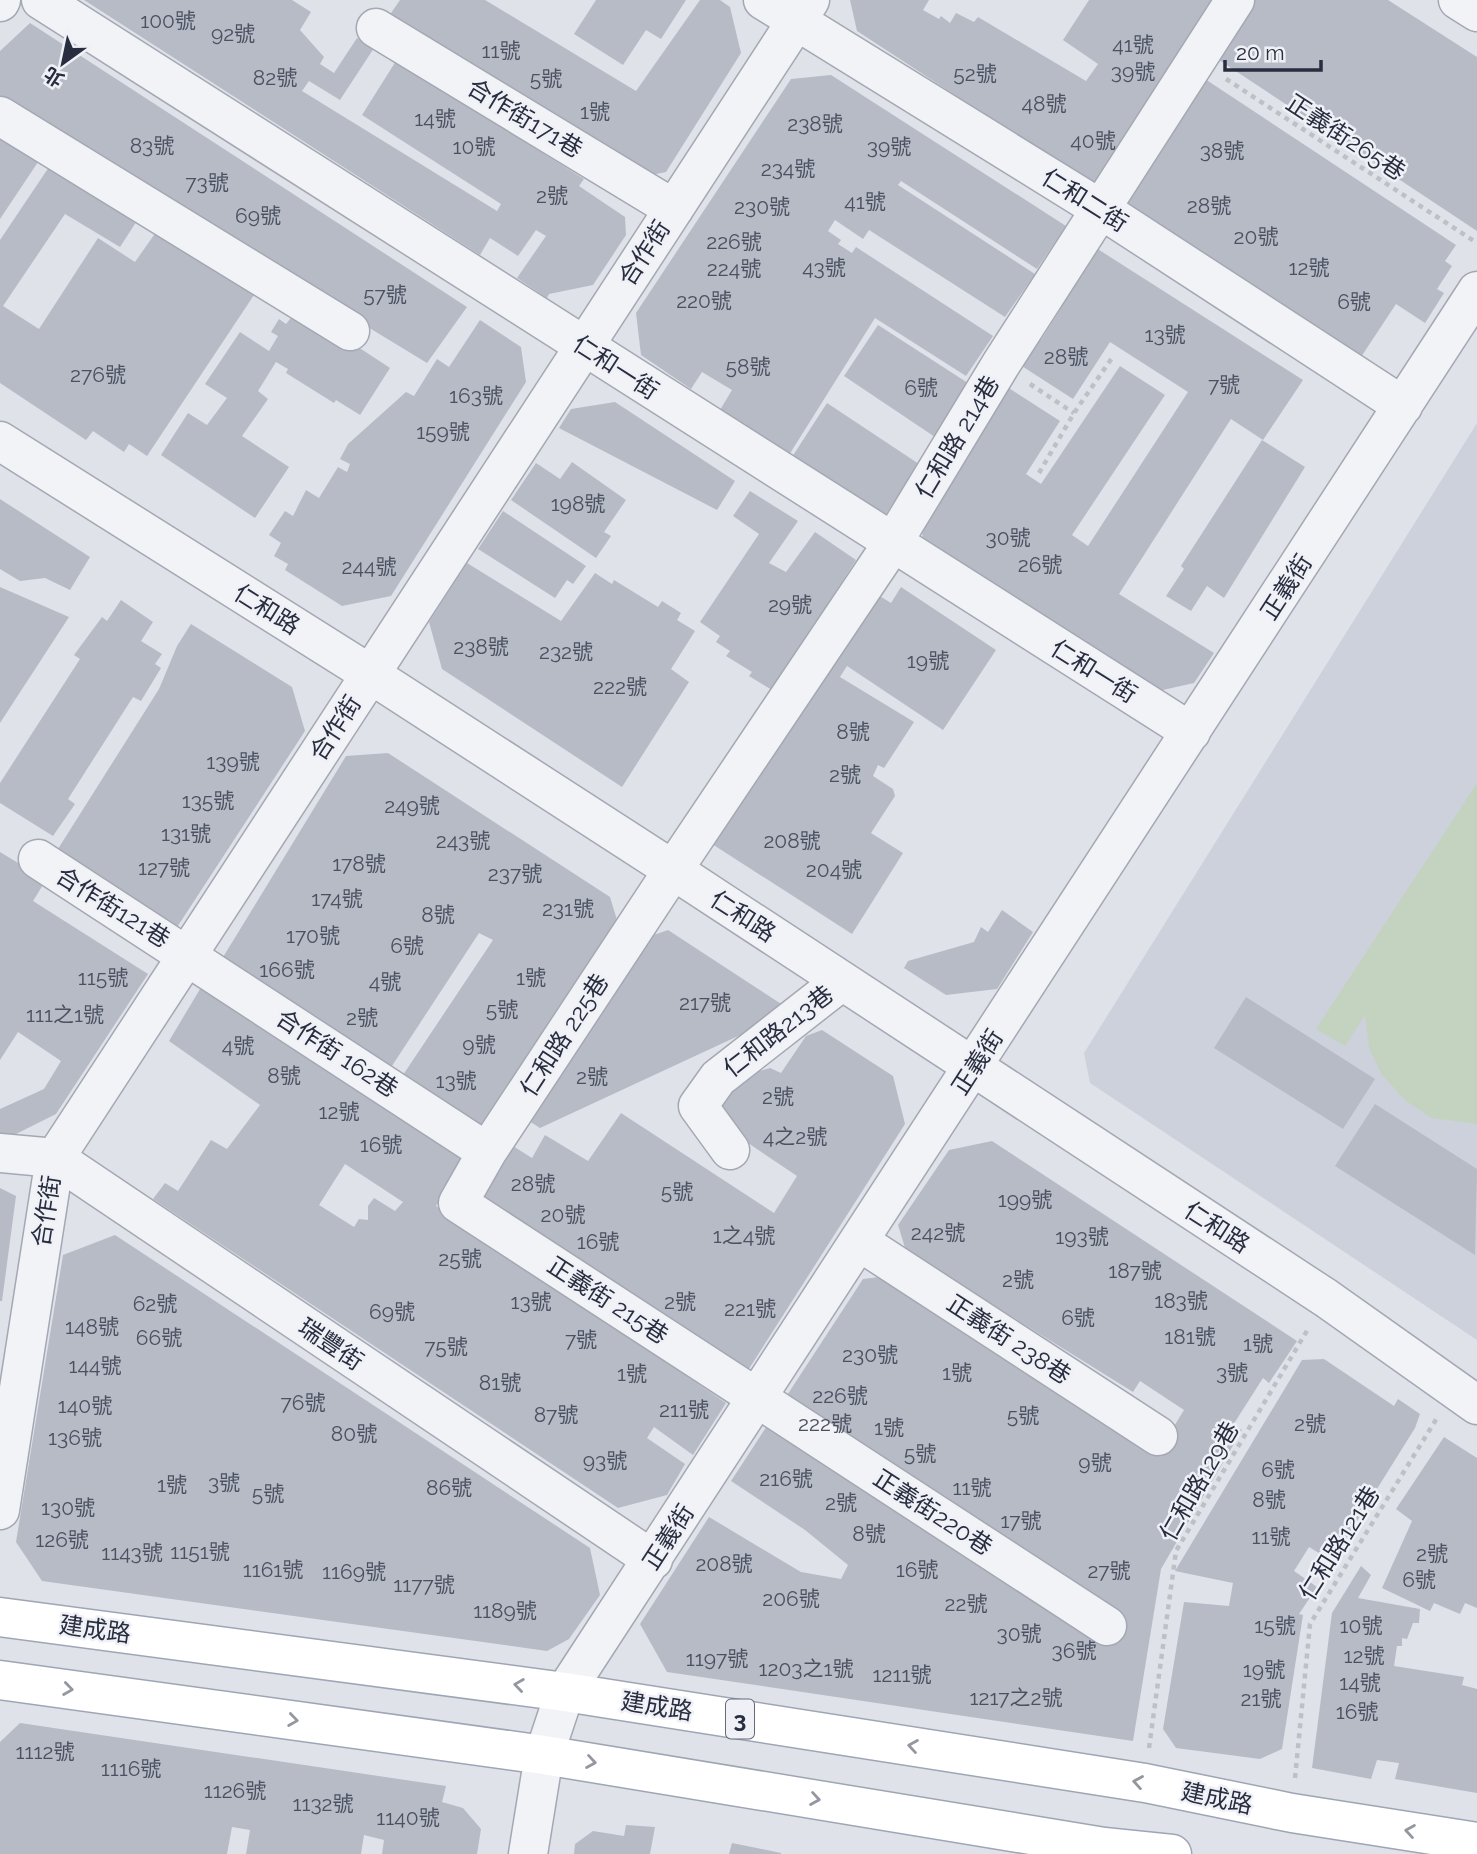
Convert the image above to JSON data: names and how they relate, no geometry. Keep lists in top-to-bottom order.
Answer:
{
  "streets": {
    "main road": ["建成路", "3"],
    "street": [
      "合作街171巷",
      "仁和二街",
      "合作街",
      "仁和一街",
      "仁和路 214巷",
      "正義街",
      "仁和路",
      "合作街121巷",
      "仁和路213巷",
      "仁和路 225巷",
      "合作街 162巷",
      "正義街 215巷",
      "正義街 238巷",
      "瑞豐街",
      "正義街220巷"
    ],
    "path": ["正義街265巷", "仁和路129巷", "仁和路121巷"]
  },
  "crossings": [
    ["合作街171巷", "合作街"],
    ["正義街265巷", "仁和路 214巷"],
    ["仁和二街", "合作街"],
    ["仁和二街", "仁和路 214巷"],
    ["仁和二街", "正義街"],
    ["合作街", "仁和一街"],
    ["合作街", "仁和路"],
    ["合作街", "合作街121巷"],
    ["合作街", "合作街 162巷"],
    ["合作街", "瑞豐街"],
    ["仁和一街", "仁和路 214巷"],
    ["仁和一街", "正義街"],
    ["仁和路 214巷", "仁和路"],
    ["仁和路 214巷", "仁和路 225巷"],
    ["正義街", "仁和路"],
    ["正義街", "正義街 215巷"],
    ["正義街", "正義街 238巷"],
    ["正義街", "瑞豐街"],
    ["正義街", "正義街220巷"],
    ["正義街", "建成路"],
    ["仁和路", "仁和路213巷"],
    ["仁和路", "仁和路 225巷"],
    ["仁和路", "仁和路129巷"],
    ["仁和路", "仁和路121巷"],
    ["合作街121巷", "合作街 162巷"],
    ["仁和路 225巷", "合作街 162巷"],
    ["仁和路 225巷", "正義街 215巷"],
    ["正義街 215巷", "正義街220巷"],
    ["仁和路129巷", "建成路"],
    ["仁和路121巷", "建成路"]
  ],
  "house_numbers": [
    "100號",
    "92號",
    "41號",
    "11號",
    "39號",
    "52號",
    "82號",
    "5號",
    "48號",
    "1號",
    "14號",
    "238號",
    "40號",
    "83號",
    "10號",
    "39號",
    "38號",
    "234號",
    "73號",
    "2號",
    "41號",
    "28號",
    "230號",
    "69號",
    "20號",
    "226號",
    "43號",
    "12號",
    "224號",
    "57號",
    "220號",
    "6號",
    "13號",
    "28號",
    "58號",
    "276號",
    "7號",
    "6號",
    "163號",
    "159號",
    "198號",
    "30號",
    "26號",
    "244號",
    "29號",
    "238號",
    "232號",
    "19號",
    "222號",
    "8號",
    "139號",
    "2號",
    "135號",
    "249號",
    "131號",
    "243號",
    "208號",
    "178號",
    "127號",
    "204號",
    "237號",
    "174號",
    "231號",
    "8號",
    "170號",
    "6號",
    "166號",
    "115號",
    "1號",
    "4號",
    "217號",
    "5號",
    "111之1號",
    "2號",
    "9號",
    "4號",
    "8號",
    "2號",
    "13號",
    "2號",
    "12號",
    "4之2號",
    "16號",
    "28號",
    "5號",
    "199號",
    "20號",
    "242號",
    "1之4號",
    "193號",
    "16號",
    "25號",
    "187號",
    "2號",
    "183號",
    "13號",
    "2號",
    "62號",
    "221號",
    "69號",
    "6號",
    "148號",
    "181號",
    "66號",
    "7號",
    "1號",
    "75號",
    "230號",
    "144號",
    "1號",
    "3號",
    "1號",
    "81號",
    "226號",
    "76號",
    "140號",
    "211號",
    "87號",
    "5號",
    "222號",
    "2號",
    "1號",
    "80號",
    "136號",
    "5號",
    "93號",
    "9號",
    "6號",
    "216號",
    "3號",
    "1號",
    "86號",
    "11號",
    "5號",
    "8號",
    "2號",
    "130號",
    "17號",
    "8號",
    "11號",
    "126號",
    "1151號",
    "1143號",
    "2號",
    "208號",
    "1161號",
    "16號",
    "27號",
    "1169號",
    "6號",
    "1177號",
    "206號",
    "22號",
    "1189號",
    "15號",
    "10號",
    "30號",
    "36號",
    "12號",
    "1197號",
    "1203之1號",
    "19號",
    "1211號",
    "14號",
    "1217之2號",
    "21號",
    "16號",
    "1112號",
    "1116號",
    "1126號",
    "1132號",
    "1140號"
  ],
  "scale_bar": "20 m",
  "north": "bottom left"
}
